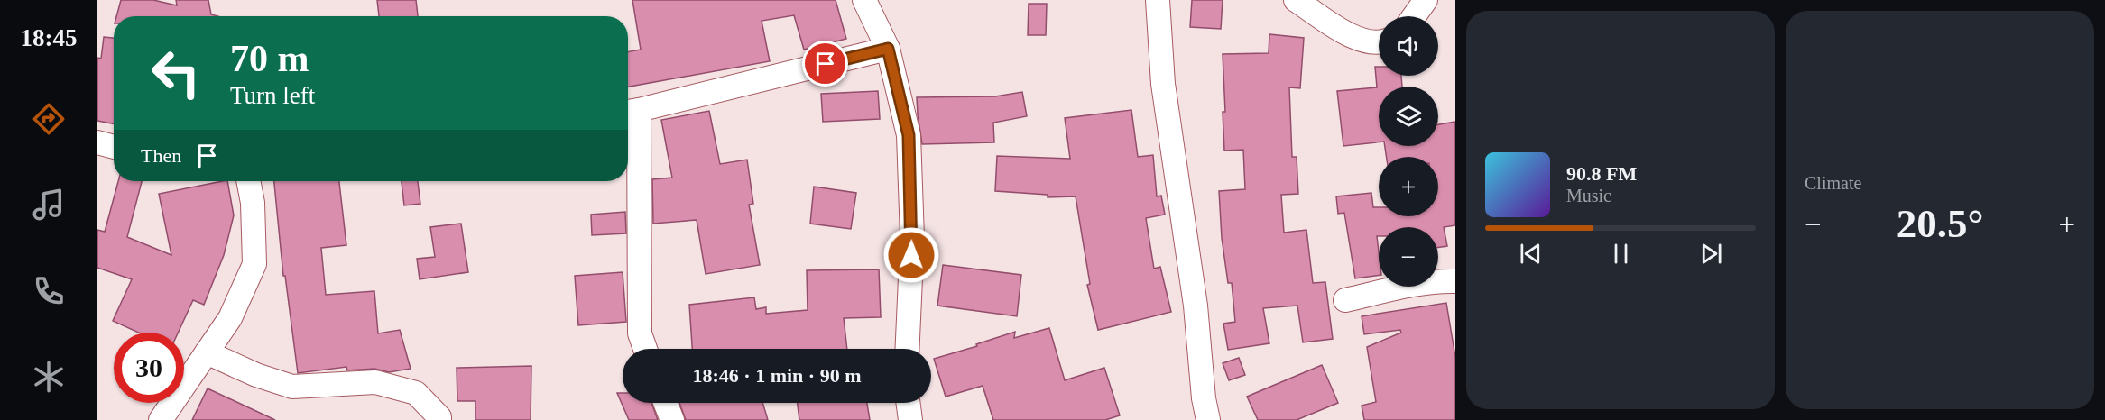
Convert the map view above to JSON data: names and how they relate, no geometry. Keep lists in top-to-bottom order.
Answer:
{
  "page": {
    "tabs": "18:45",
    "tile": "Climate",
    "map_buttons": ["+", "−"],
    "turn": ["70 m", "Turn left"],
    "then": "Then",
    "song": ["90.8 FM", "Music"],
    "heat": ["−", "20.5°", "+"],
    "limit": "30",
    "trip": "18:46 · 1 min · 90 m"
  }
}
